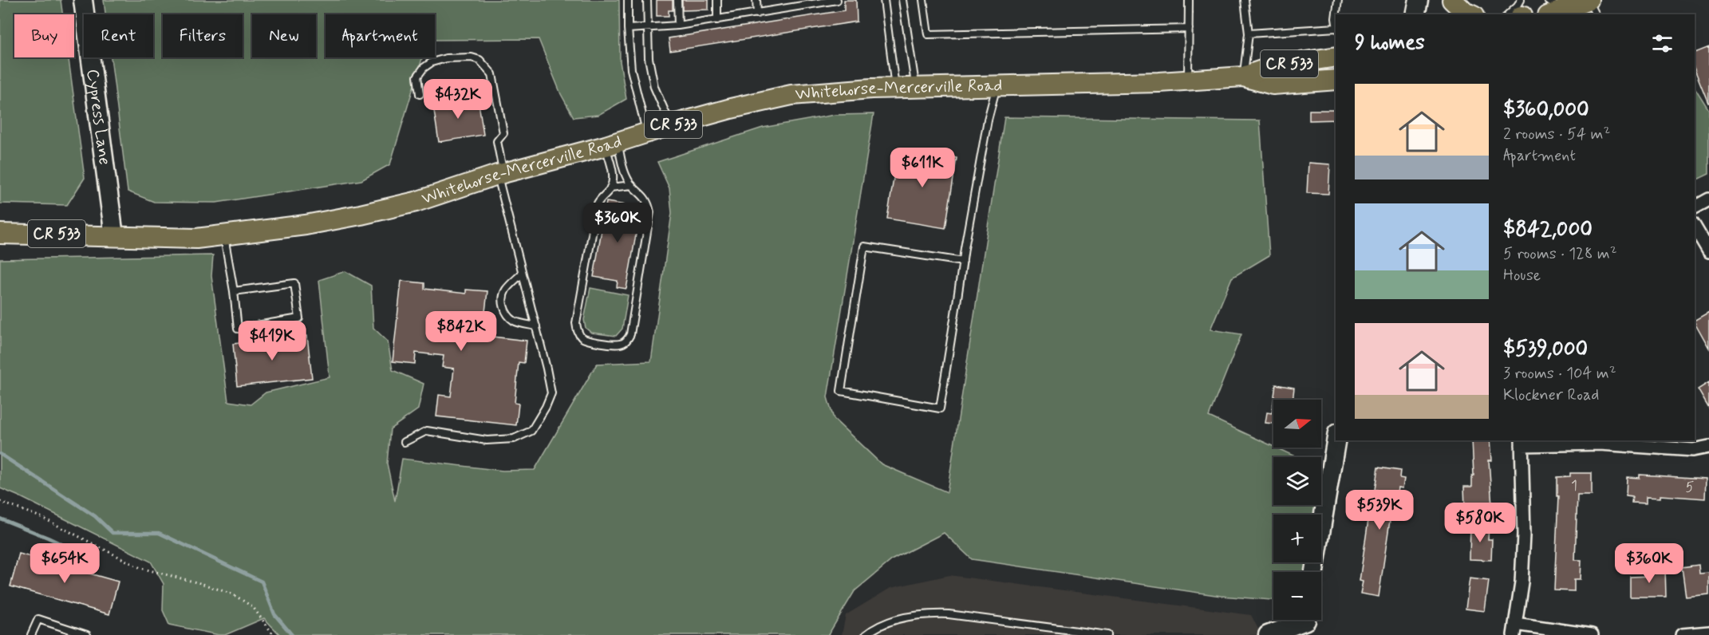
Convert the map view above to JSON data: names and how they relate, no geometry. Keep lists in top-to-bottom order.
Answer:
{
  "streets": {
    "main road": ["CR 533", "Whitehorse-Mercerville Road"],
    "street": ["Cypress Lane"]
  },
  "crossings": [
    ["Whitehorse-Mercerville Road", "Cypress Lane"]
  ],
  "house_numbers": ["1", "5"],
  "north": "right",
  "page": {
    "chip": [
      "Buy",
      "Rent",
      "Filters",
      "New",
      "Apartment"
    ],
    "heading": "9 homes",
    "list": [
      {
        "name": "$360,000",
        "note": "2 rooms · 54 m² · Apartment"
      },
      {
        "name": "$842,000",
        "note": "5 rooms · 128 m² · House"
      },
      {
        "name": "$539,000",
        "note": "3 rooms · 104 m² · Klockner Road"
      }
    ],
    "price": [
      "$432K",
      "$611K",
      "$360K",
      "$842K",
      "$419K",
      "$539K",
      "$580K",
      "$654K",
      "$360K"
    ],
    "map_buttons": ["+", "−"]
  }
}
